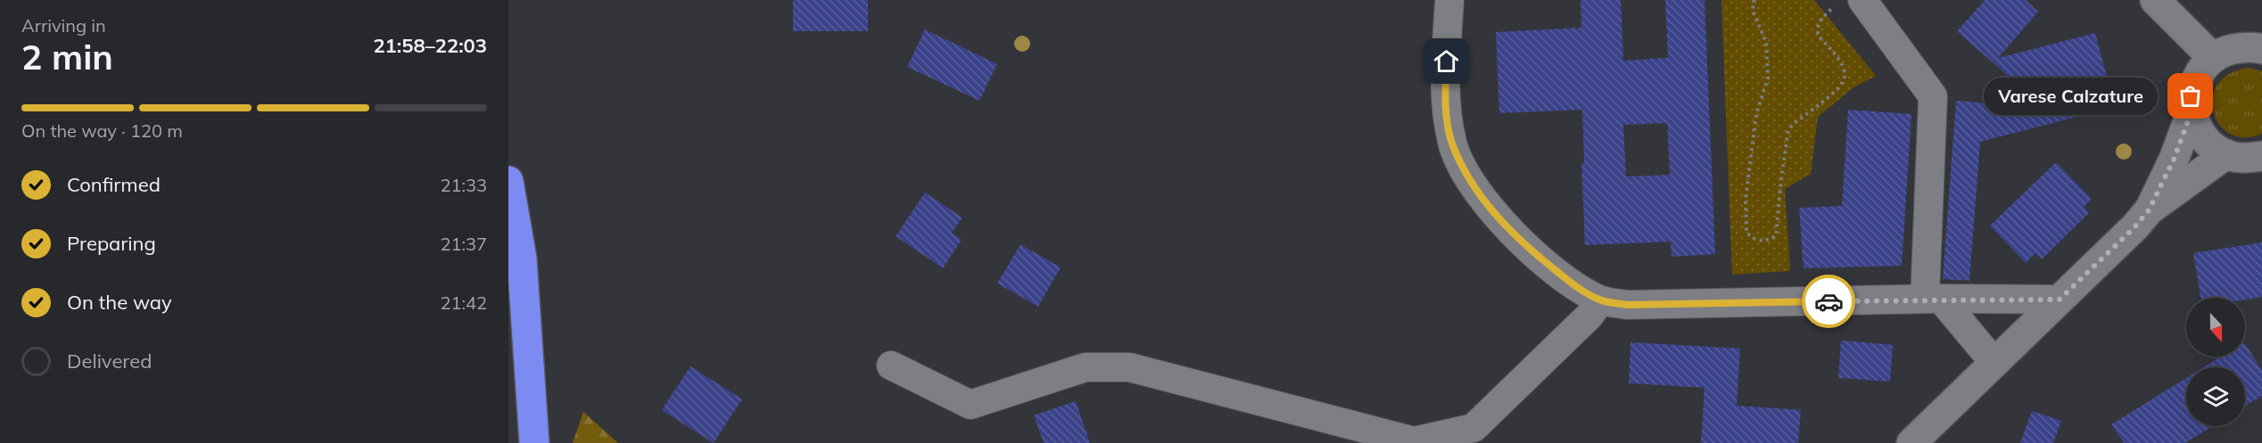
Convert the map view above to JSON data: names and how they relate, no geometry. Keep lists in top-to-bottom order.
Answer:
{
  "places": ["Varese Calzature"],
  "north": "bottom",
  "page": {
    "heading": ["2 min", "Arriving in", "21:58–22:03"],
    "bubble": "Varese Calzature",
    "bar": "On the way · 120 m",
    "list": [
      ["Confirmed", "21:33"],
      ["Preparing", "21:37"],
      ["On the way", "21:42"],
      "Delivered"
    ]
  }
}
